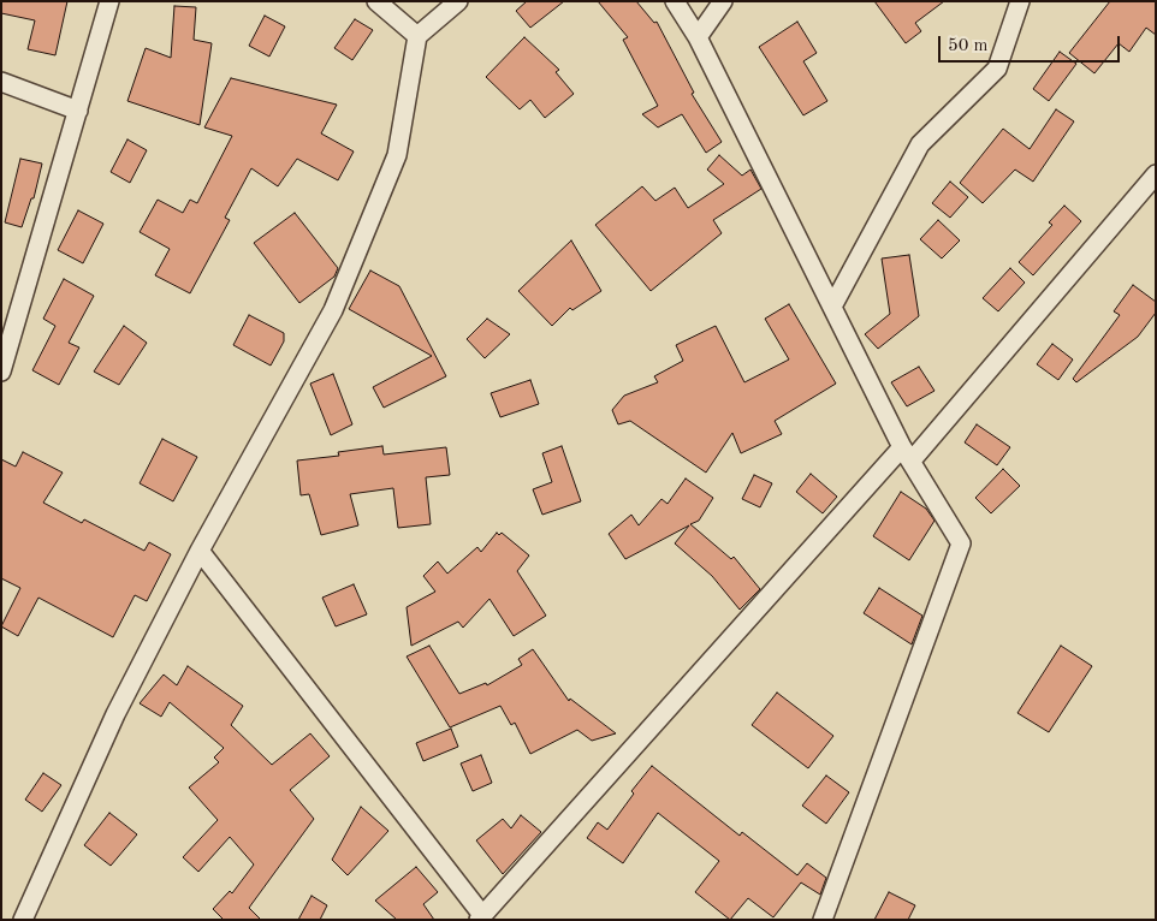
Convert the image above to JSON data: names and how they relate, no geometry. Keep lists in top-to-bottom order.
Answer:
{
  "scale_bar": "50 m"
}
